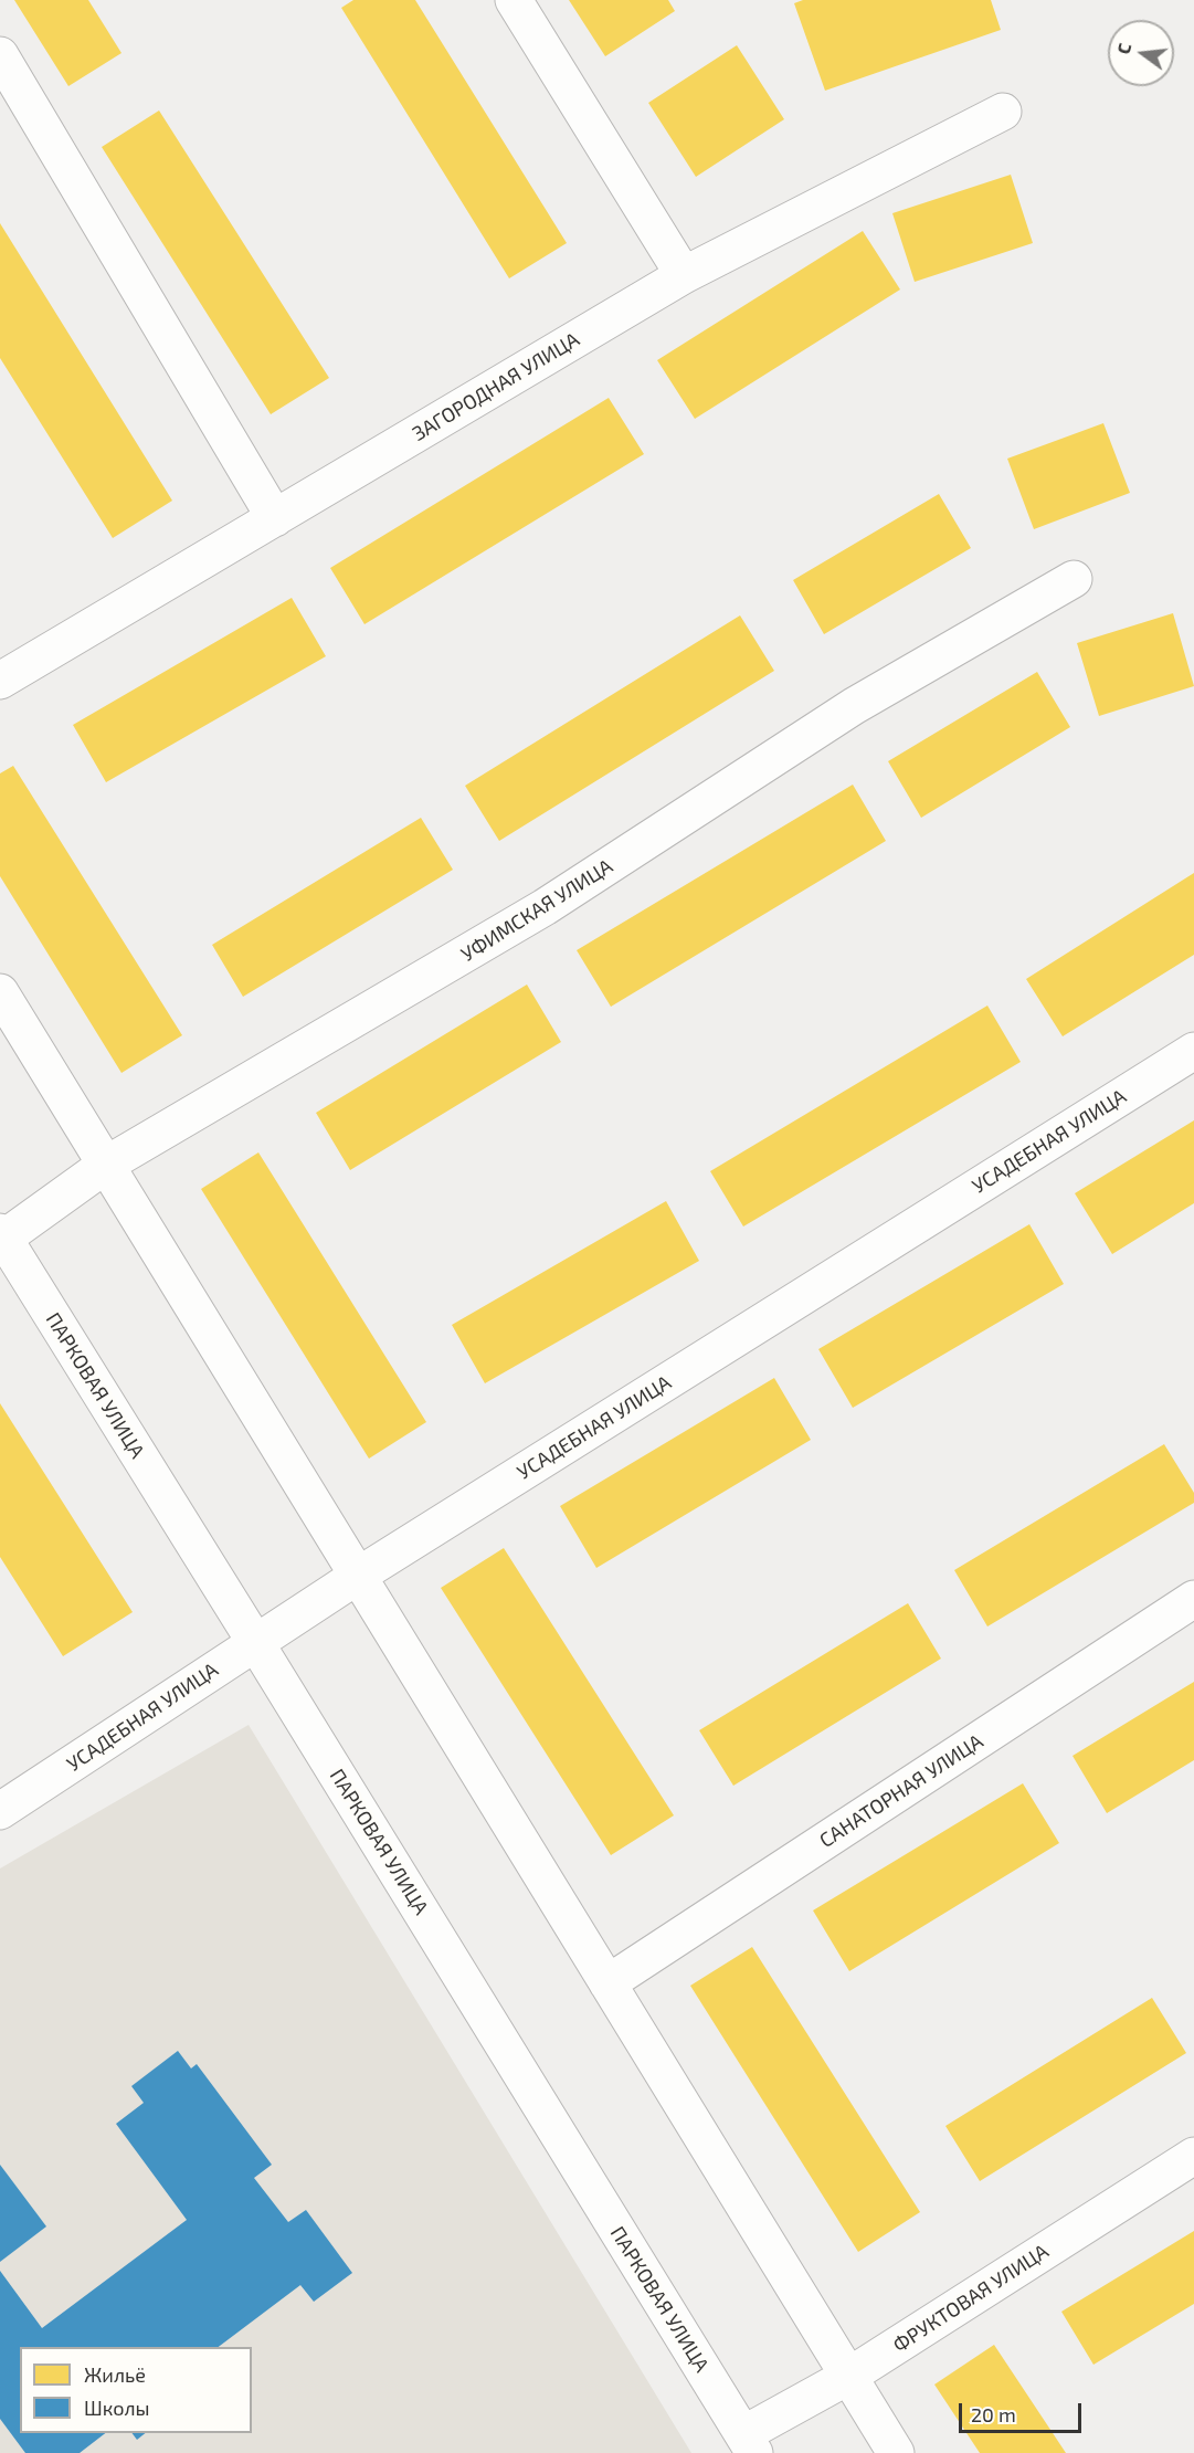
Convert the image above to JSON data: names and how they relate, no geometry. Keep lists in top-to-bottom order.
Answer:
{
  "streets": {
    "street": [
      "ЗАГОРОДНАЯ УЛИЦА",
      "УФИМСКАЯ УЛИЦА",
      "УСАДЕБНАЯ УЛИЦА",
      "ПАРКОВАЯ УЛИЦА",
      "САНАТОРНАЯ УЛИЦА",
      "ФРУКТОВАЯ УЛИЦА"
    ]
  },
  "crossings": [
    ["УФИМСКАЯ УЛИЦА", "ПАРКОВАЯ УЛИЦА"],
    ["УСАДЕБНАЯ УЛИЦА", "ПАРКОВАЯ УЛИЦА"],
    ["ПАРКОВАЯ УЛИЦА", "ФРУКТОВАЯ УЛИЦА"]
  ],
  "legend": ["Жильё", "Школы"],
  "scale_bar": "20 m",
  "north": "left"
}
